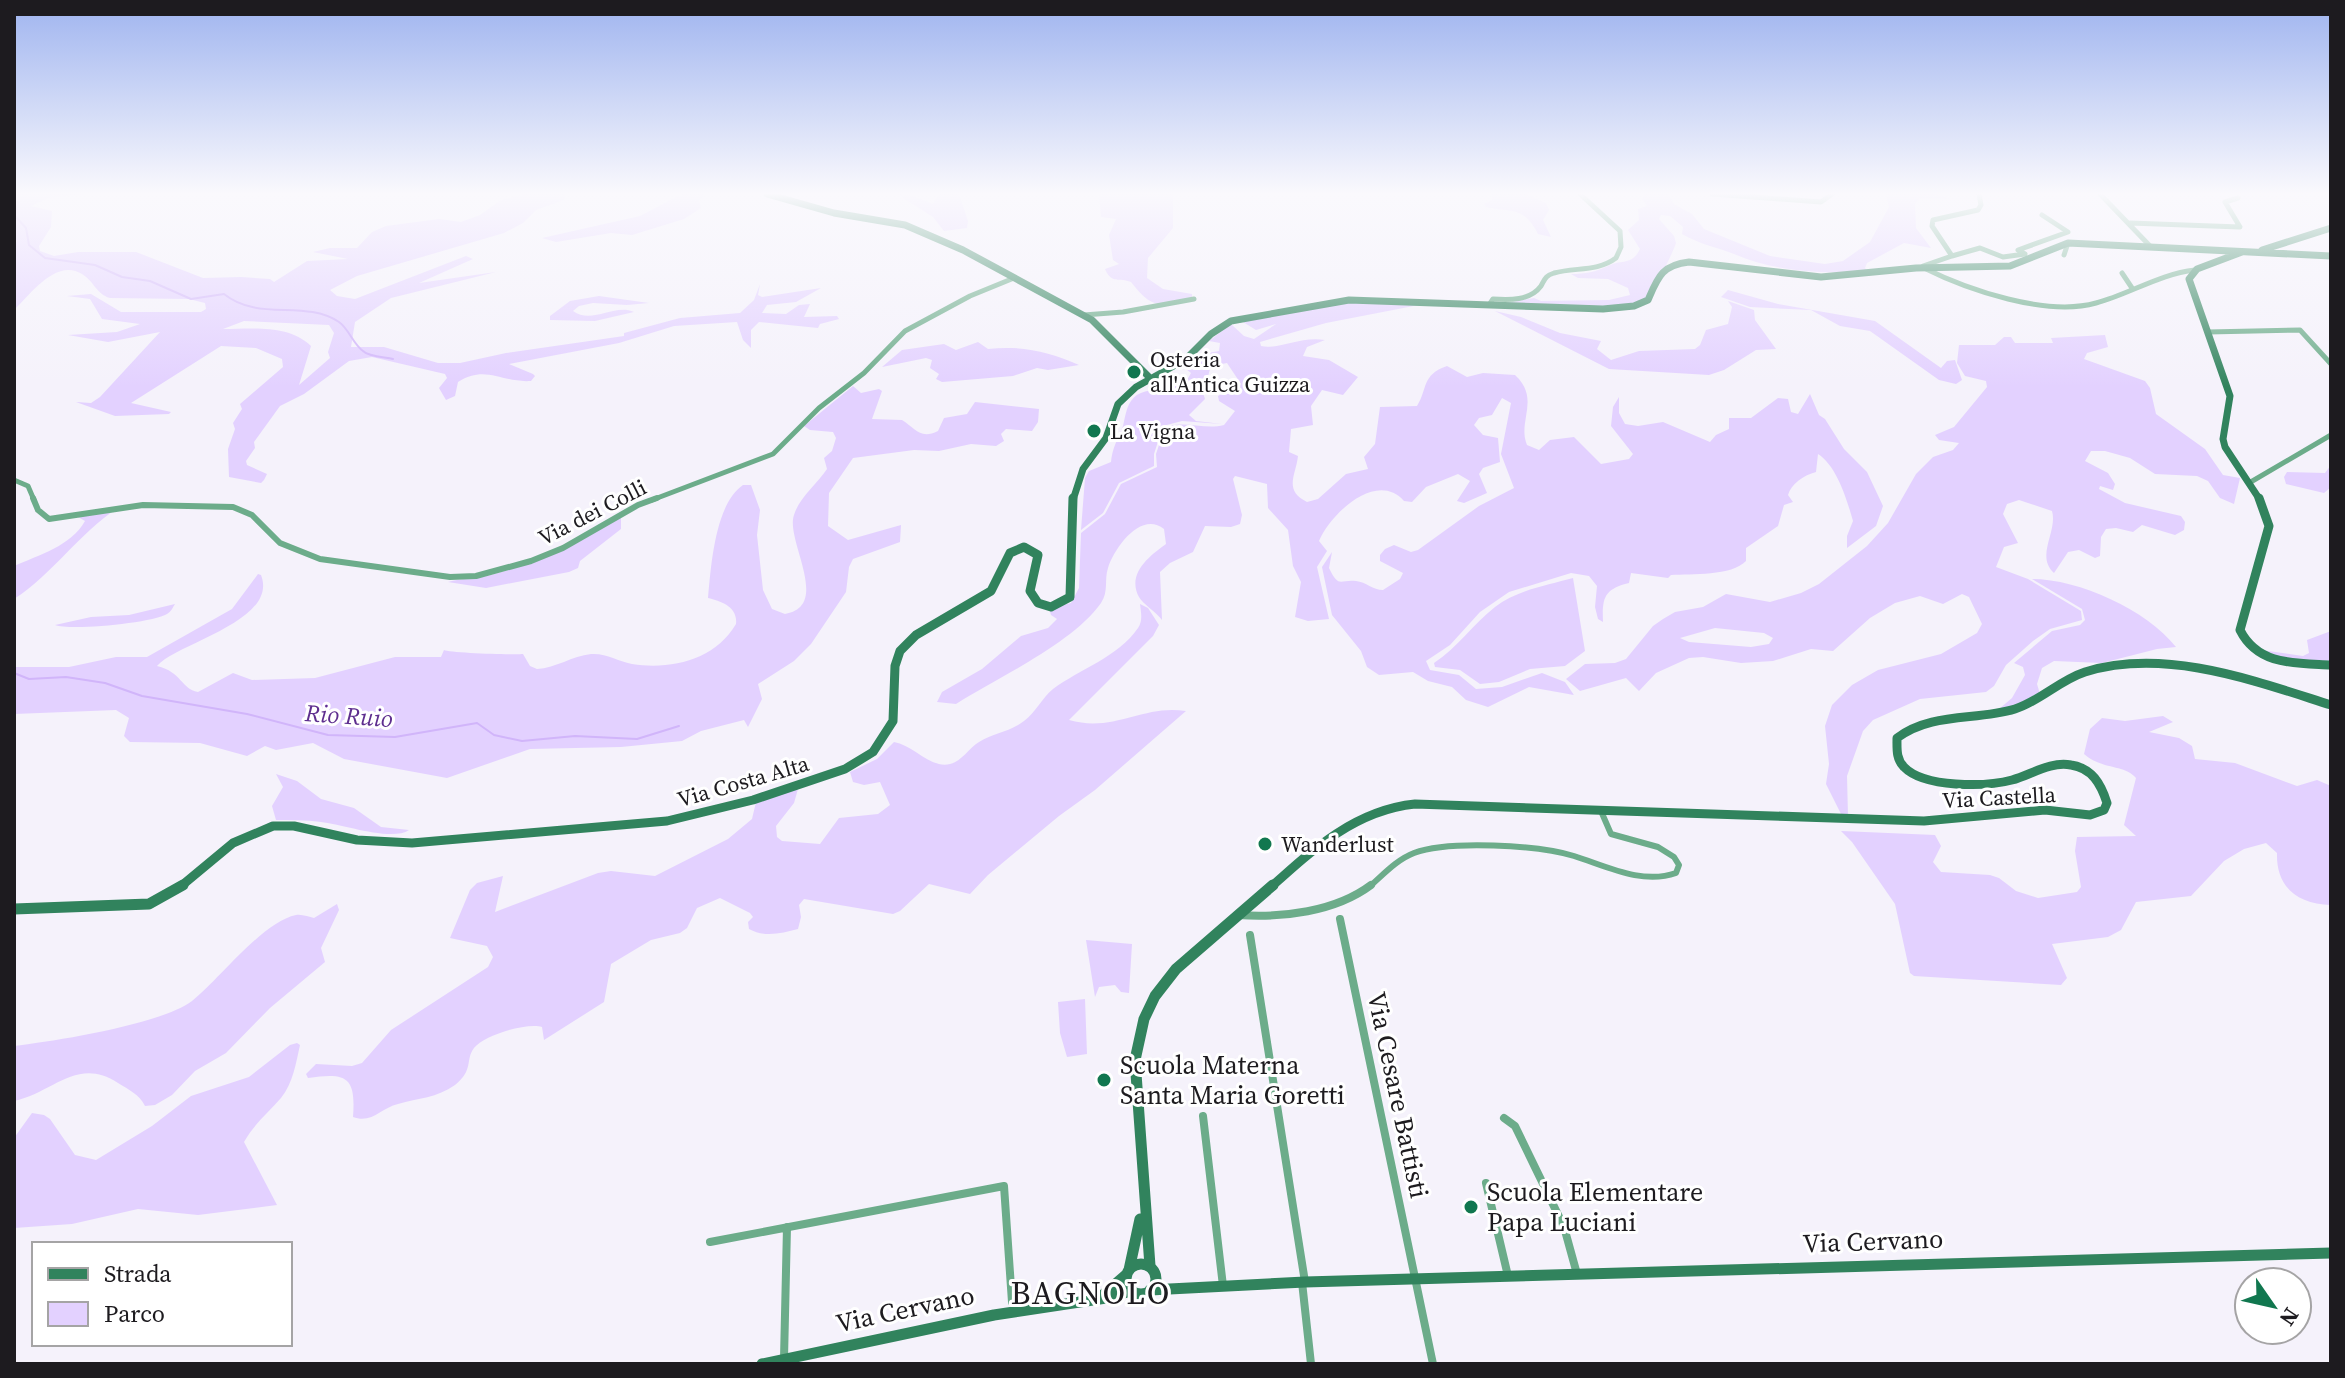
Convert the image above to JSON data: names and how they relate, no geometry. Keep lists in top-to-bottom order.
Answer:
{
  "streets": {
    "main road": ["Via Costa Alta", "Via Castella", "Via Cervano"],
    "street": ["Via dei Colli", "Via Cesare Battisti"]
  },
  "crossings": [
    ["Via Cesare Battisti", "Via Cervano"]
  ],
  "districts": ["BAGNOLO"],
  "water": ["Rio Ruio"],
  "places": [
    "Osteria all'Antica Guizza",
    "La Vigna",
    "Wanderlust",
    "Scuola Materna Santa Maria Goretti",
    "Scuola Elementare Papa Luciani"
  ],
  "legend": ["Strada", "Parco"],
  "north": "bottom right"
}
